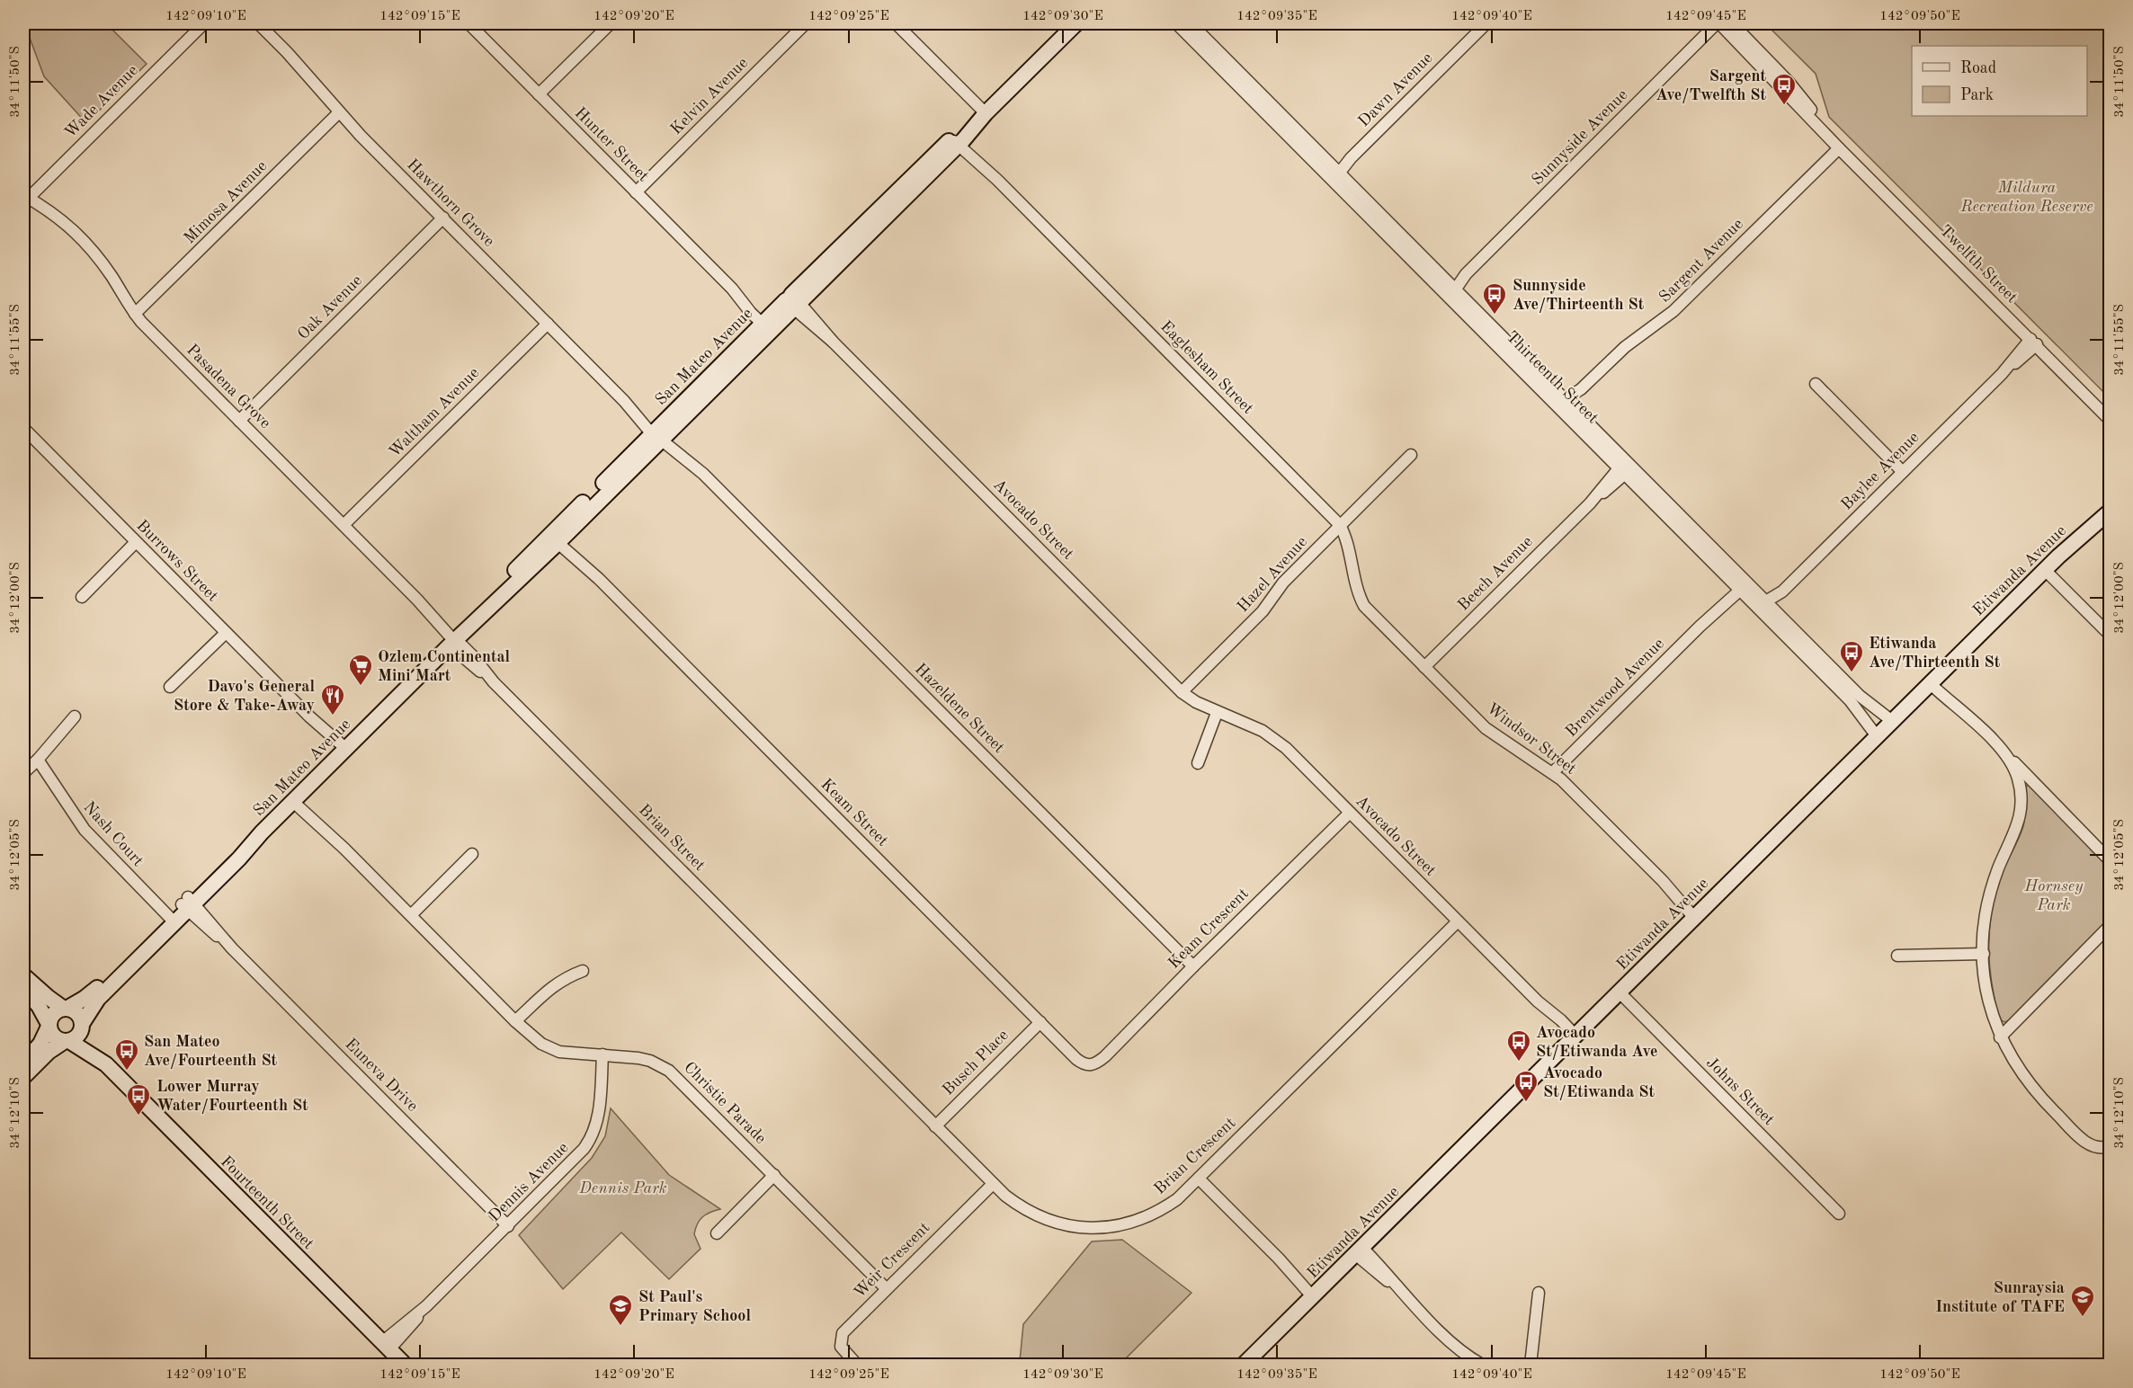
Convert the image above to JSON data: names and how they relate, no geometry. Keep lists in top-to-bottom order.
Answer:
{
  "streets": {
    "street": [
      "Dawn Avenue",
      "Kelvin Avenue",
      "Wade Avenue",
      "Sunnyside Avenue",
      "Hunter Street",
      "Mimosa Avenue",
      "Hawthorn Grove",
      "Sargent Avenue",
      "Twelfth Street",
      "Oak Avenue",
      "San Mateo Avenue",
      "Eaglesham Street",
      "Thirteenth Street",
      "Pasadena Grove",
      "Waltham Avenue",
      "Baylee Avenue",
      "Avocado Street",
      "Burrows Street",
      "Etiwanda Avenue",
      "Beech Avenue",
      "Hazel Avenue",
      "Brentwood Avenue",
      "Hazeldene Street",
      "Windsor Street",
      "Keam Street",
      "Nash Court",
      "Brian Street",
      "Keam Crescent",
      "Busch Place",
      "Euneva Drive",
      "Johns Street",
      "Christie Parade",
      "Brian Crescent",
      "Dennis Avenue",
      "Fourteenth Street",
      "Weir Crescent"
    ]
  },
  "crossings": [
    ["Dawn Avenue", "Thirteenth Street"],
    ["Kelvin Avenue", "Hunter Street"],
    ["Wade Avenue", "Pasadena Grove"],
    ["Sunnyside Avenue", "Twelfth Street"],
    ["Sunnyside Avenue", "Thirteenth Street"],
    ["Hunter Street", "San Mateo Avenue"],
    ["Mimosa Avenue", "Hawthorn Grove"],
    ["Mimosa Avenue", "Pasadena Grove"],
    ["Hawthorn Grove", "Oak Avenue"],
    ["Hawthorn Grove", "San Mateo Avenue"],
    ["Hawthorn Grove", "Waltham Avenue"],
    ["Hawthorn Grove", "Hazeldene Street"],
    ["Sargent Avenue", "Twelfth Street"],
    ["Sargent Avenue", "Thirteenth Street"],
    ["Twelfth Street", "Baylee Avenue"],
    ["Oak Avenue", "Pasadena Grove"],
    ["San Mateo Avenue", "Eaglesham Street"],
    ["San Mateo Avenue", "Pasadena Grove"],
    ["San Mateo Avenue", "Avocado Street"],
    ["San Mateo Avenue", "Burrows Street"],
    ["San Mateo Avenue", "Hazeldene Street"],
    ["San Mateo Avenue", "Keam Street"],
    ["San Mateo Avenue", "Nash Court"],
    ["San Mateo Avenue", "Brian Street"],
    ["San Mateo Avenue", "Euneva Drive"],
    ["San Mateo Avenue", "Christie Parade"],
    ["San Mateo Avenue", "Fourteenth Street"],
    ["Eaglesham Street", "Hazel Avenue"],
    ["Eaglesham Street", "Windsor Street"],
    ["Thirteenth Street", "Baylee Avenue"],
    ["Thirteenth Street", "Etiwanda Avenue"],
    ["Thirteenth Street", "Beech Avenue"],
    ["Thirteenth Street", "Brentwood Avenue"],
    ["Pasadena Grove", "Waltham Avenue"],
    ["Pasadena Grove", "Brian Street"],
    ["Avocado Street", "Etiwanda Avenue"],
    ["Avocado Street", "Hazel Avenue"],
    ["Avocado Street", "Keam Crescent"],
    ["Avocado Street", "Brian Crescent"],
    ["Etiwanda Avenue", "Windsor Street"],
    ["Etiwanda Avenue", "Johns Street"],
    ["Beech Avenue", "Windsor Street"],
    ["Brentwood Avenue", "Windsor Street"],
    ["Hazeldene Street", "Keam Crescent"],
    ["Keam Street", "Keam Crescent"],
    ["Keam Street", "Busch Place"],
    ["Brian Street", "Brian Crescent"],
    ["Busch Place", "Brian Crescent"],
    ["Euneva Drive", "Dennis Avenue"],
    ["Christie Parade", "Dennis Avenue"],
    ["Christie Parade", "Weir Crescent"],
    ["Brian Crescent", "Weir Crescent"],
    ["Dennis Avenue", "Fourteenth Street"]
  ],
  "parks": ["Mildura Recreation Reserve", "Hornsey Park", "Dennis Park"],
  "places": {
    "bus stop": [
      "Sargent Ave/Twelfth St",
      "Sunnyside Ave/Thirteenth St",
      "Etiwanda Ave/Thirteenth St",
      "Avocado St/Etiwanda Ave",
      "San Mateo Ave/Fourteenth St",
      "Avocado St/Etiwanda St",
      "Lower Murray Water/Fourteenth St"
    ],
    "supermarket": ["Ozlem Continental Mini Mart"],
    "restaurant": ["Davo's General Store & Take-Away"],
    "school or university": ["Sunraysia Institute of TAFE", "St Paul's Primary School"]
  },
  "legend": ["Road", "Park"],
  "coordinates": [
    "142°09'10\"E",
    "142°09'15\"E",
    "142°09'20\"E",
    "142°09'25\"E",
    "142°09'30\"E",
    "142°09'35\"E",
    "142°09'40\"E",
    "142°09'45\"E",
    "142°09'50\"E",
    "34°11'50\"S",
    "34°11'55\"S",
    "34°12'00\"S",
    "34°12'05\"S",
    "34°12'10\"S"
  ]
}
